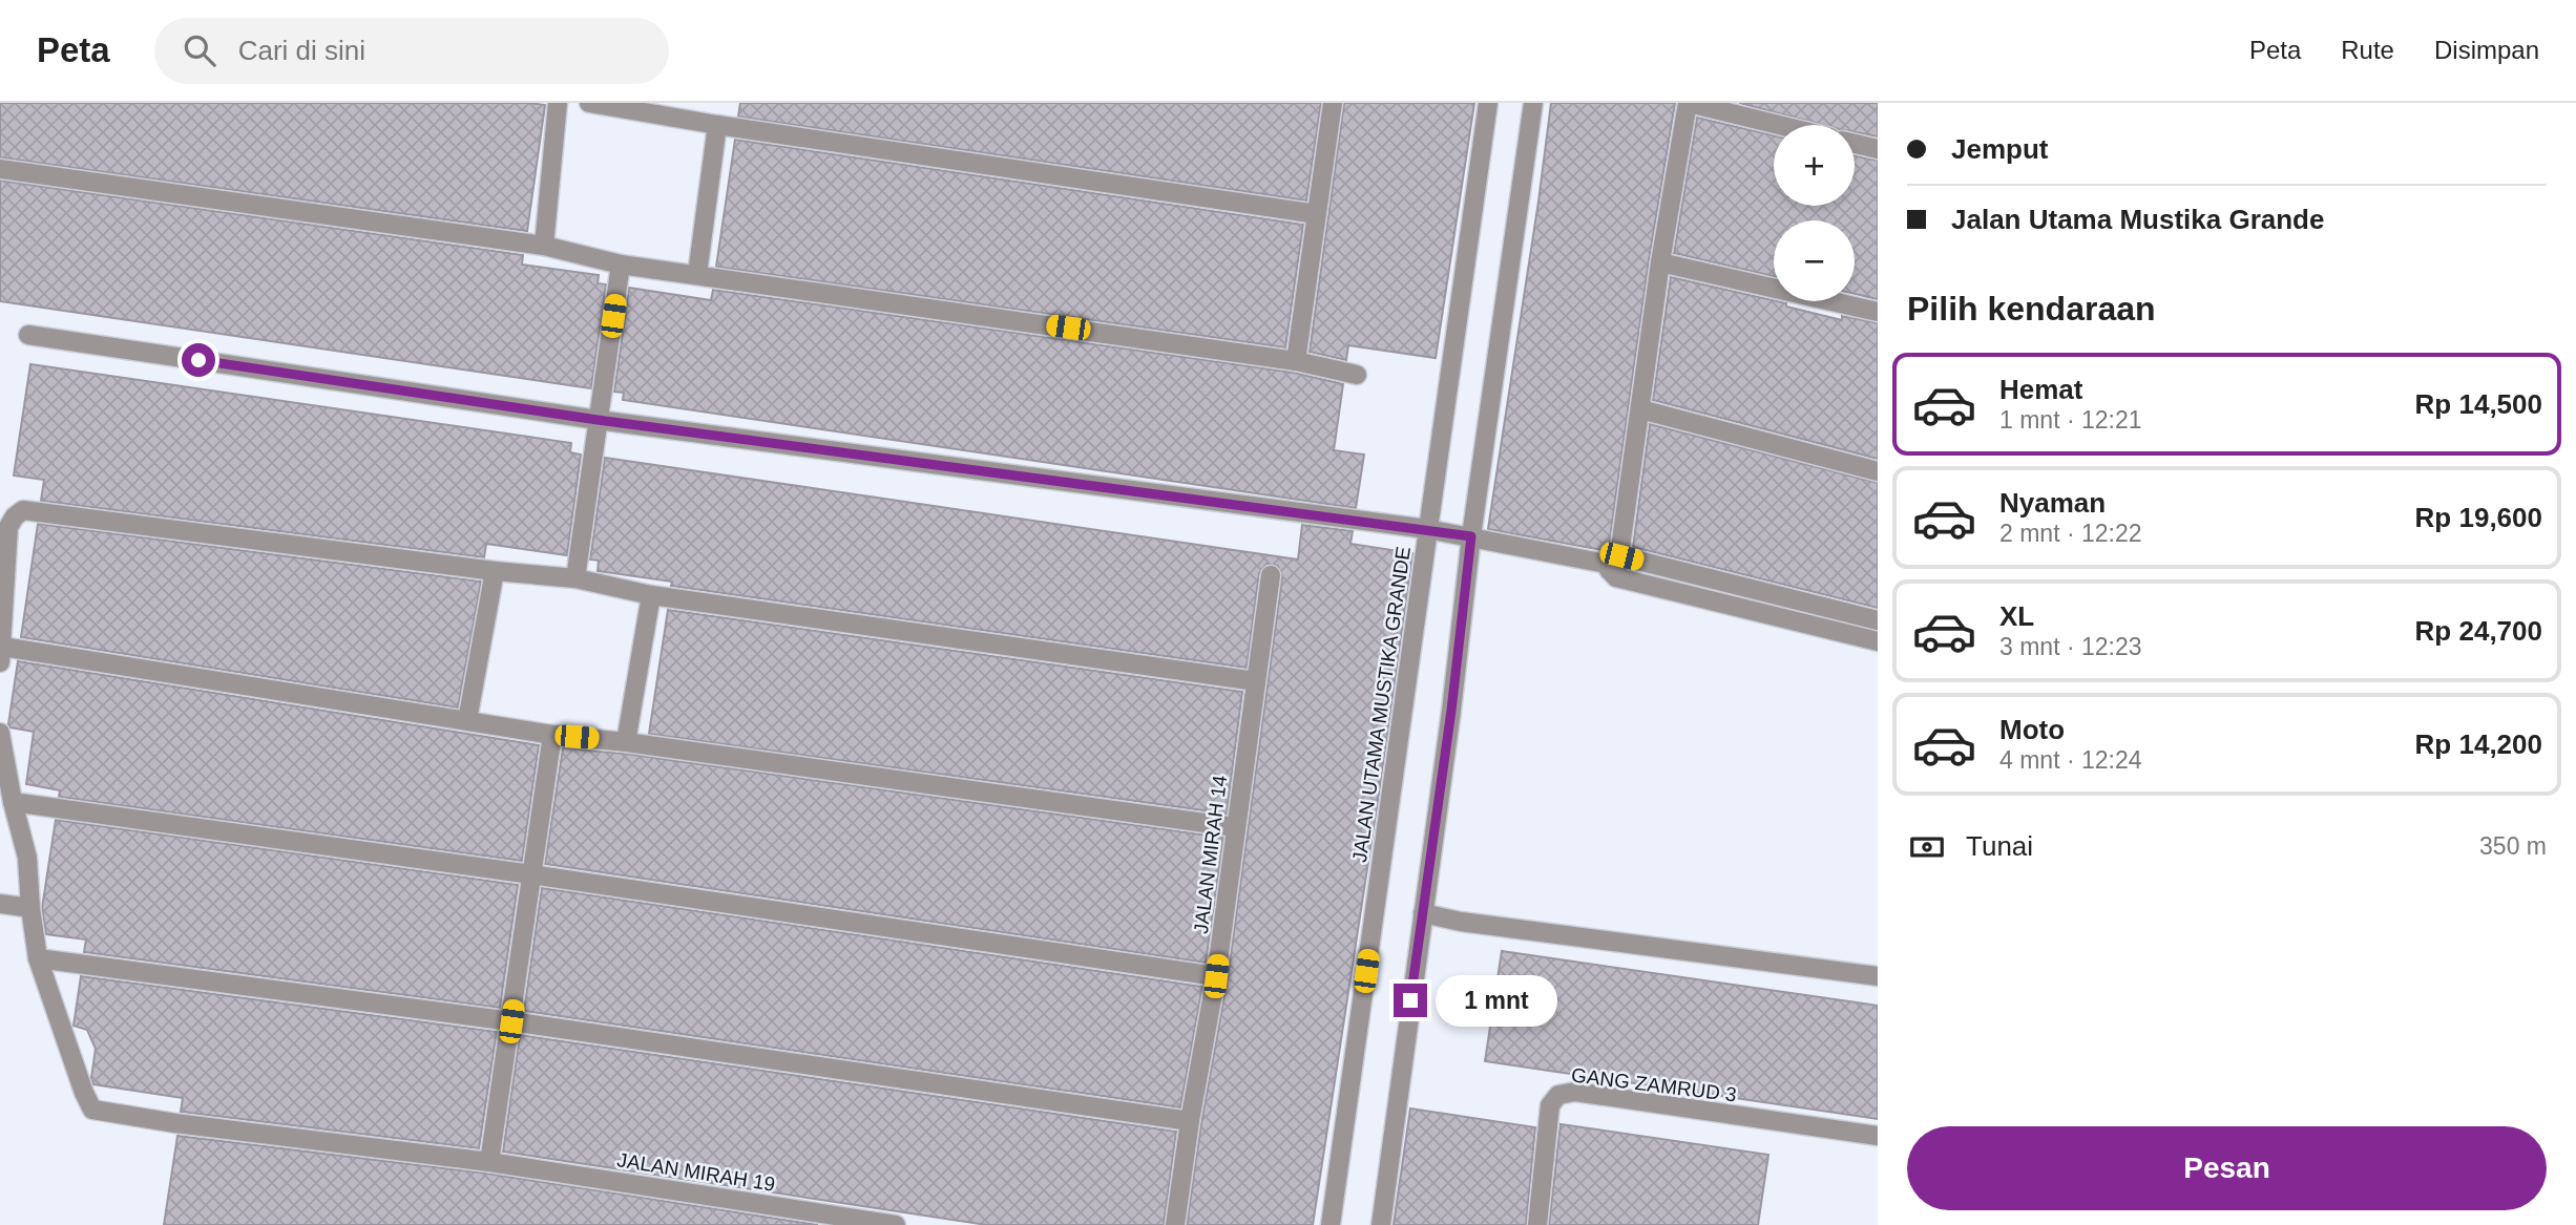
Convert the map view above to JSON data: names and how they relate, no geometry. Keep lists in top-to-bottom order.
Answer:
{
  "streets": {
    "street": [
      "JALAN UTAMA MUSTIKA GRANDE",
      "JALAN MIRAH 14",
      "GANG ZAMRUD 3",
      "JALAN MIRAH 19"
    ]
  },
  "page": {
    "header": "Peta",
    "search": "Cari di sini",
    "nav": ["Peta", "Rute", "Disimpan"],
    "banner": ["Jemput", "Jalan Utama Mustika Grande"],
    "map_buttons": ["+", "−"],
    "heading": "Pilih kendaraan",
    "list": [
      {
        "name": "Hemat",
        "note": "1 mnt · 12:21",
        "value": "Rp 14,500"
      },
      {
        "name": "Nyaman",
        "note": "2 mnt · 12:22",
        "value": "Rp 19,600"
      },
      {
        "name": "XL",
        "note": "3 mnt · 12:23",
        "value": "Rp 24,700"
      },
      {
        "name": "Moto",
        "note": "4 mnt · 12:24",
        "value": "Rp 14,200"
      }
    ],
    "pay": ["Tunai", "350 m"],
    "bubble": "1 mnt",
    "buttons": "Pesan"
  }
}
